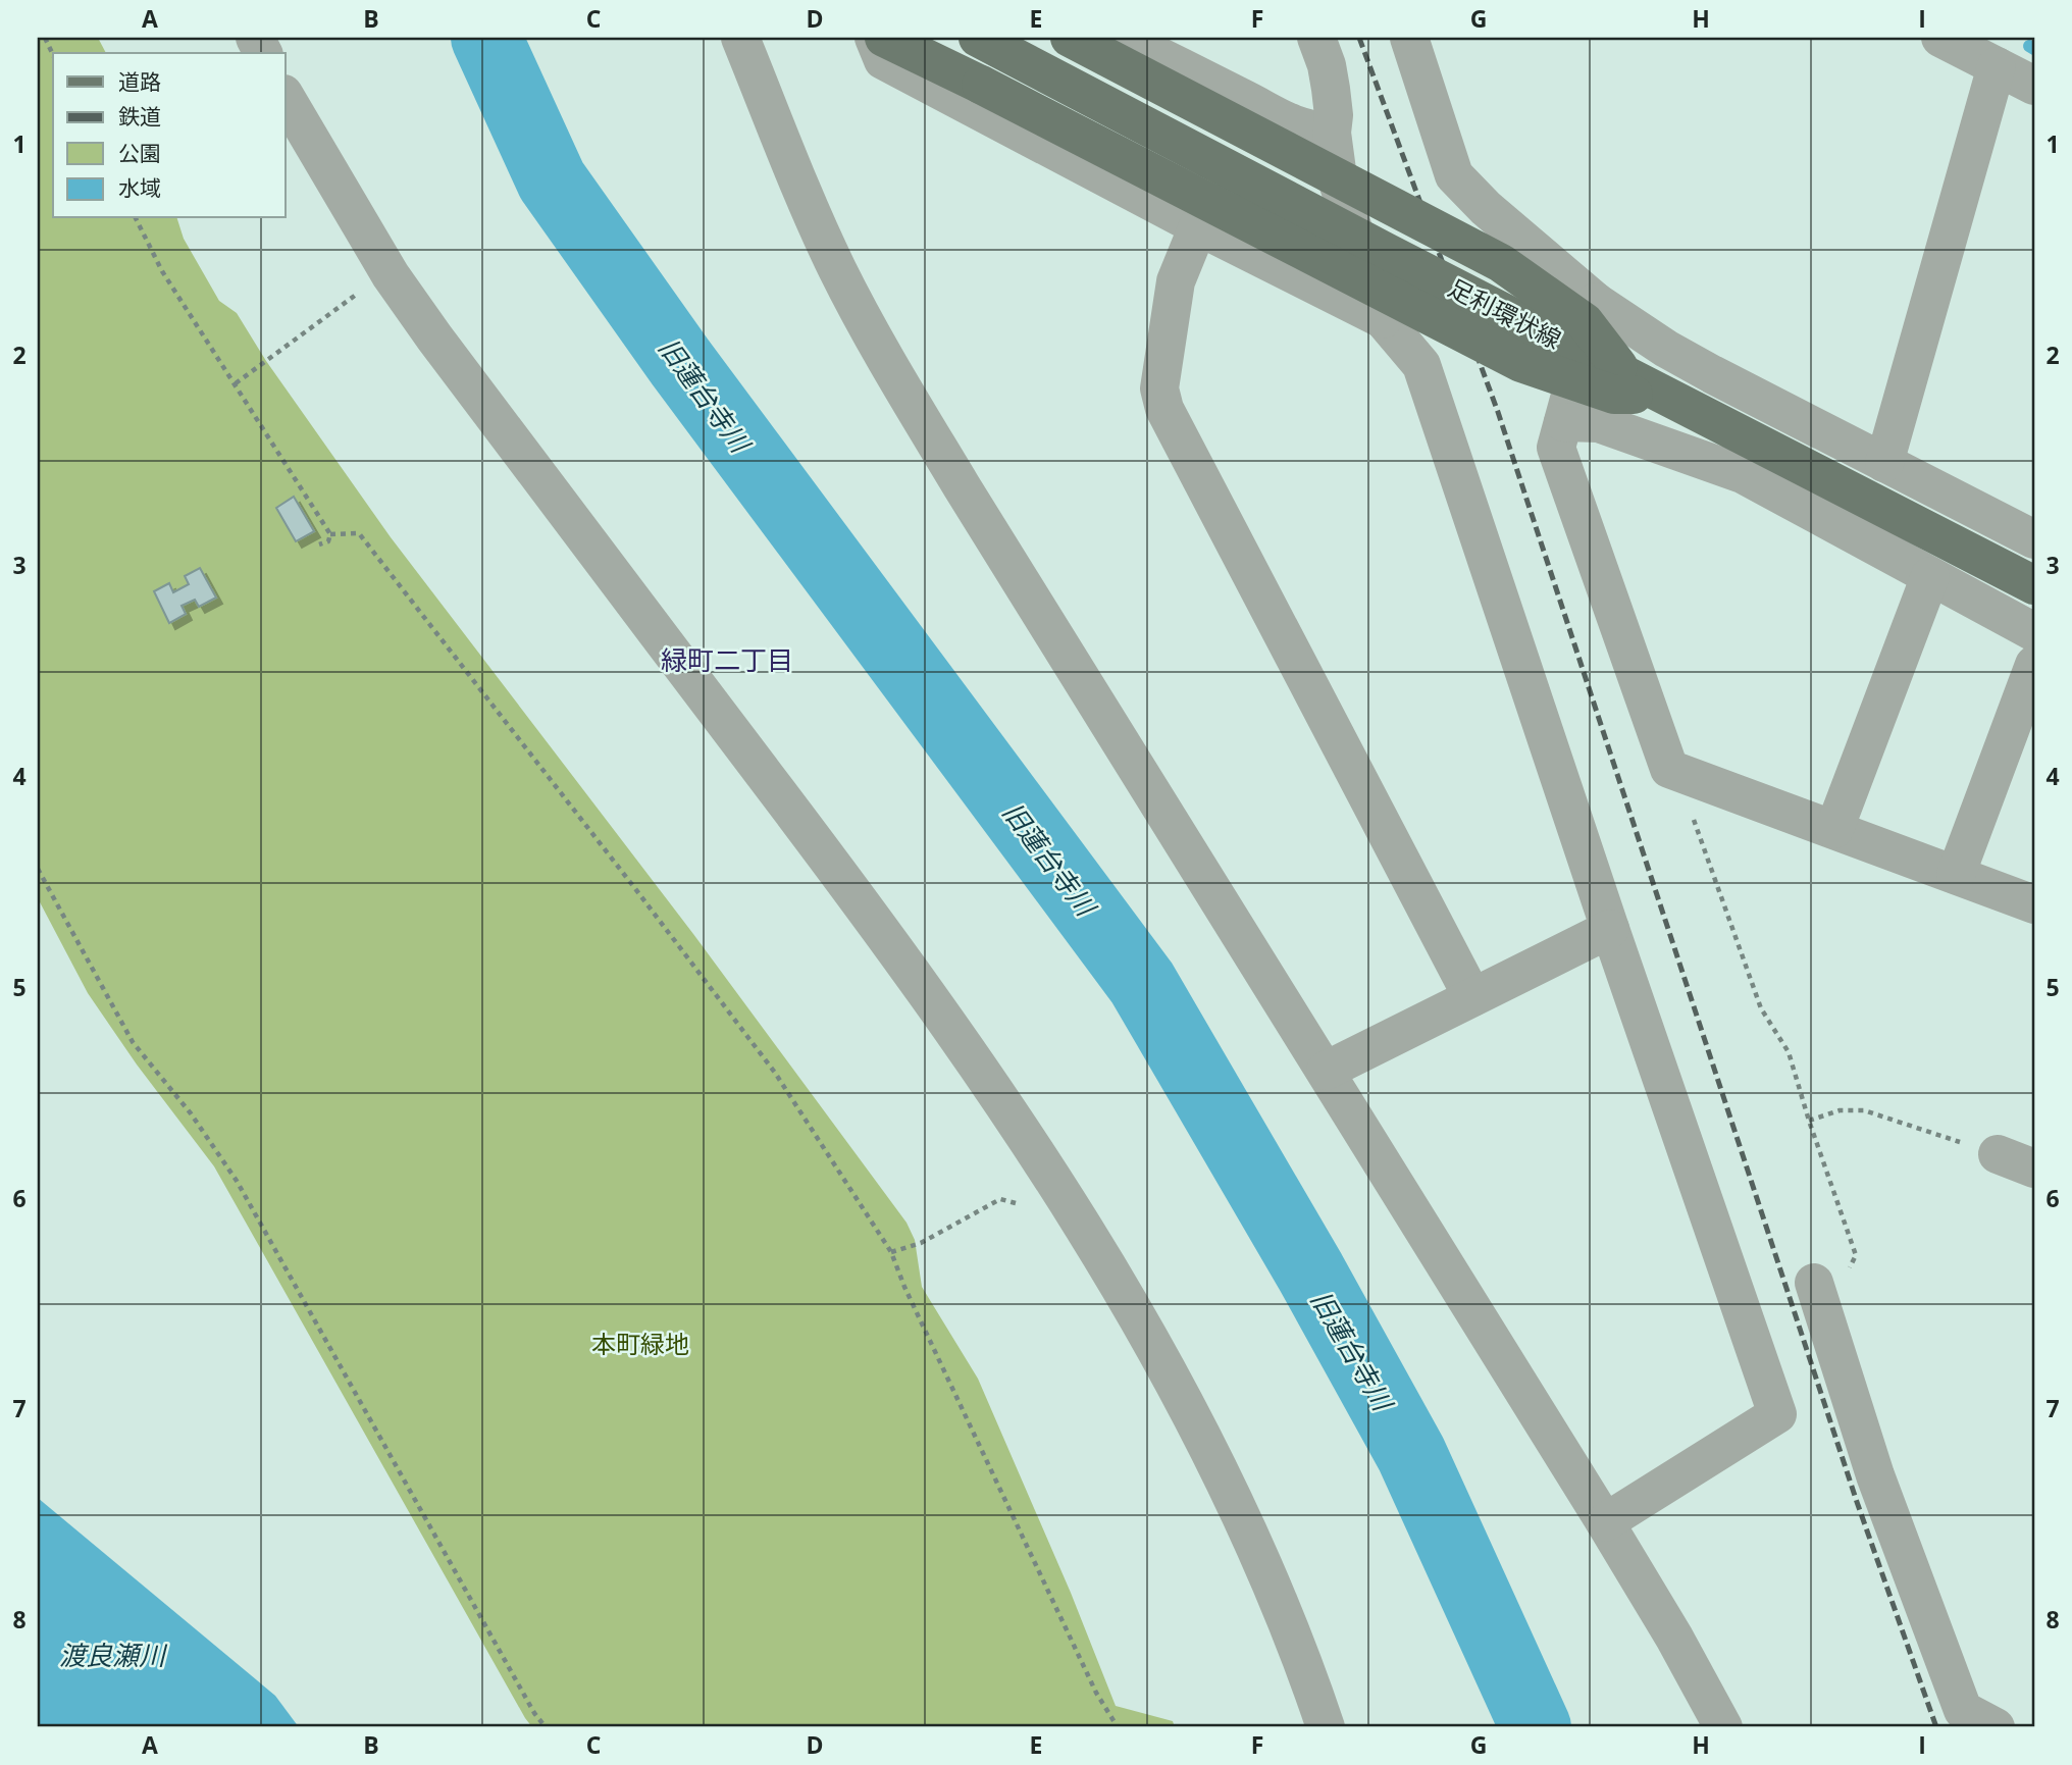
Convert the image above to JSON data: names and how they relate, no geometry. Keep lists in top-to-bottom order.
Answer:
{
  "streets": {
    "main road": ["足利環状線"]
  },
  "districts": ["緑町二丁目"],
  "water": ["旧蓮台寺川", "渡良瀬川"],
  "parks": ["本町緑地"],
  "legend": [
    "道路",
    "鉄道",
    "公園",
    "水域"
  ],
  "grid": {
    "columns": [
      "A",
      "B",
      "C",
      "D",
      "E",
      "F",
      "G",
      "H",
      "I"
    ],
    "rows": [
      "1",
      "2",
      "3",
      "4",
      "5",
      "6",
      "7",
      "8"
    ]
  }
}
